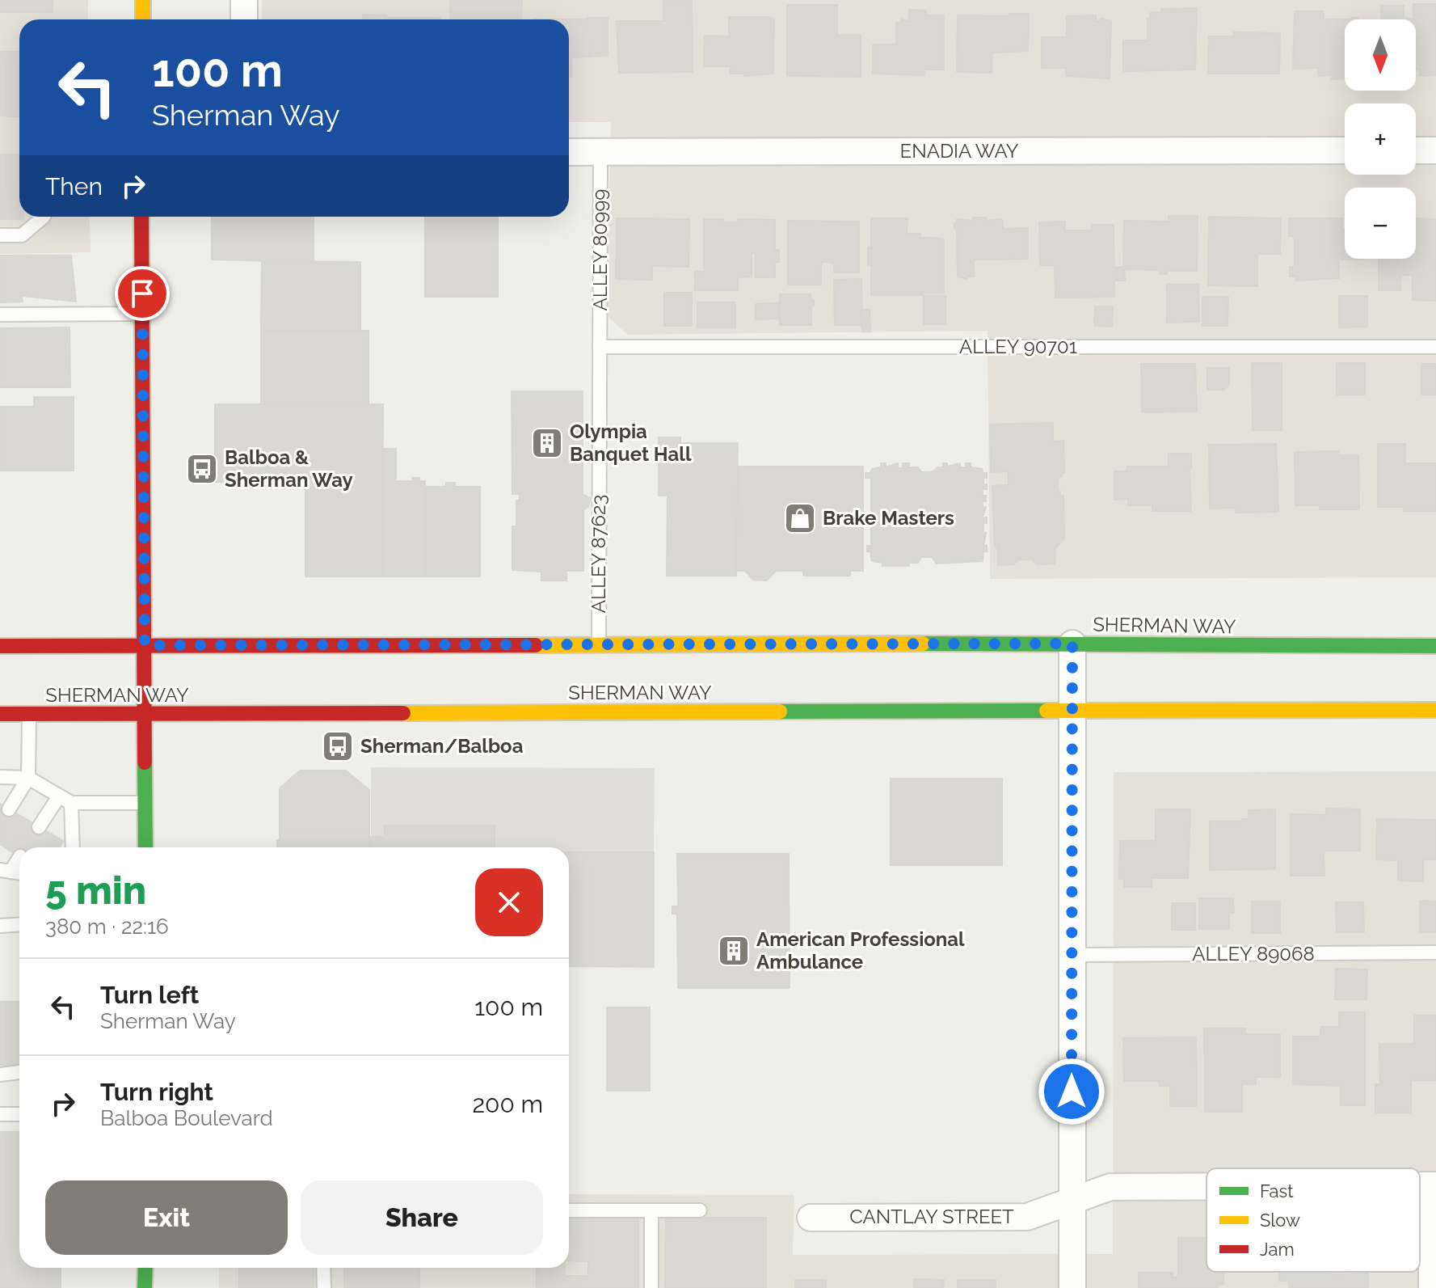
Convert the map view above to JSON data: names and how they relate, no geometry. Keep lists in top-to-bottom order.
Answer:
{
  "streets": {
    "main road": ["SHERMAN WAY"],
    "street": ["ENADIA WAY", "CANTLAY STREET"],
    "lane": [
      "ALLEY 80999",
      "ALLEY 90701",
      "ALLEY 87623",
      "ALLEY 89068"
    ]
  },
  "crossings": [
    ["ENADIA WAY", "ALLEY 80999"],
    ["ALLEY 80999", "ALLEY 90701"],
    ["ALLEY 80999", "ALLEY 87623"],
    ["ALLEY 90701", "ALLEY 87623"],
    ["ALLEY 87623", "SHERMAN WAY"]
  ],
  "places": {
    "building": ["Olympia Banquet Hall", "American Professional Ambulance"],
    "bus stop": ["Balboa & Sherman Way", "Sherman/Balboa"],
    "shop": ["Brake Masters"]
  },
  "legend": ["Fast", "Slow", "Jam"],
  "north": "bottom",
  "page": {
    "map_buttons": ["+", "−"],
    "turn": ["100 m", "Sherman Way"],
    "then": "Then",
    "heading": ["5 min", "380 m · 22:16"],
    "list": [
      {
        "name": "Turn left",
        "note": "Sherman Way",
        "value": "100 m"
      },
      {
        "name": "Turn right",
        "note": "Balboa Boulevard",
        "value": "200 m"
      }
    ],
    "buttons": ["Exit", "Share"]
  }
}
